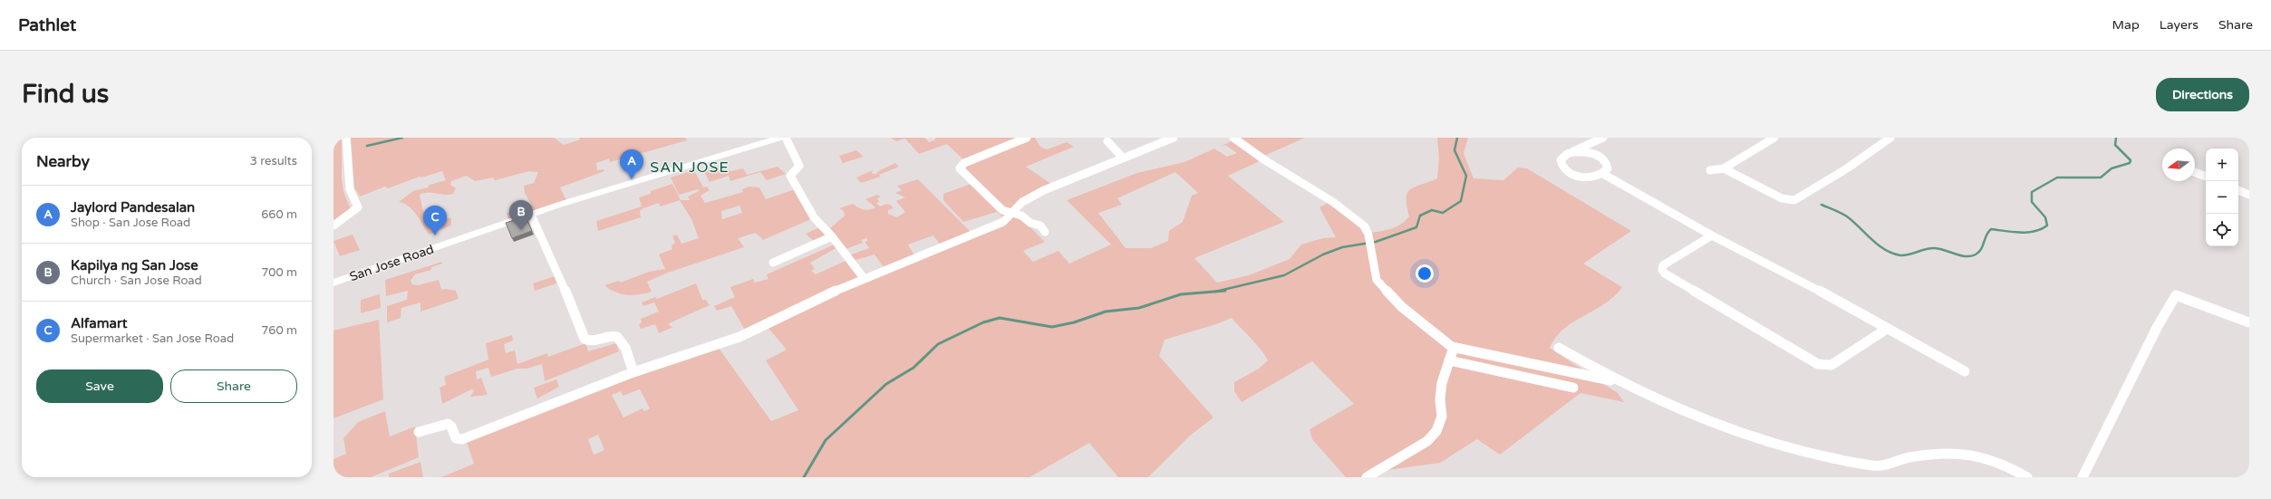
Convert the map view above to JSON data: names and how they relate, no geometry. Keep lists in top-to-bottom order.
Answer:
{
  "streets": {
    "street": ["San Jose Road"]
  },
  "districts": ["SAN JOSE"],
  "north": "left",
  "page": {
    "header": "Pathlet",
    "nav": ["Map", "Layers", "Share"],
    "buttons": [
      "Directions",
      ["Save", "Share"]
    ],
    "title": "Find us",
    "heading": ["Nearby", "3 results"],
    "map_buttons": ["+", "−"],
    "pins": ["A", "B", "C"],
    "list": [
      {
        "mark": "A",
        "name": "Jaylord Pandesalan",
        "note": "Shop · San Jose Road",
        "value": "660 m"
      },
      {
        "mark": "B",
        "name": "Kapilya ng San Jose",
        "note": "Church · San Jose Road",
        "value": "700 m"
      },
      {
        "mark": "C",
        "name": "Alfamart",
        "note": "Supermarket · San Jose Road",
        "value": "760 m"
      }
    ]
  }
}
